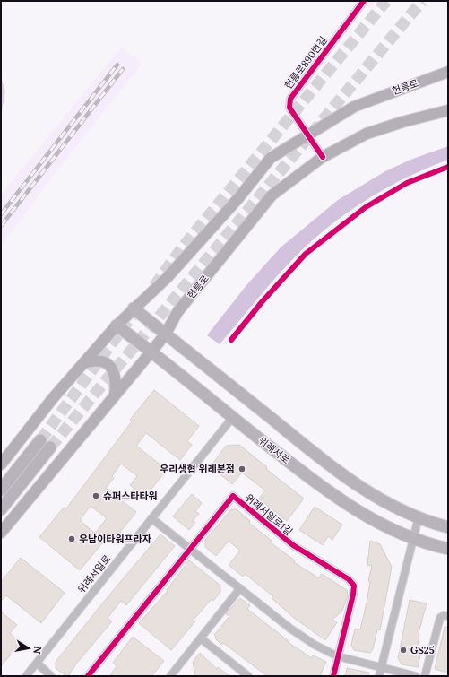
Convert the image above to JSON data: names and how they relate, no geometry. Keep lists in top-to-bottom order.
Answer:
{
  "streets": {
    "main road": ["헌릉로", "위례서로"],
    "street": ["헌릉로890번길", "위례서일로1길", "위례서일로"]
  },
  "crossings": [
    ["헌릉로890번길", "헌릉로"],
    ["헌릉로", "위례서로"],
    ["위례서로", "위례서일로"]
  ],
  "places": [
    "우리생협 위례본점",
    "슈퍼스타타워",
    "우남이타워프라자",
    "GS25"
  ],
  "north": "right"
}
